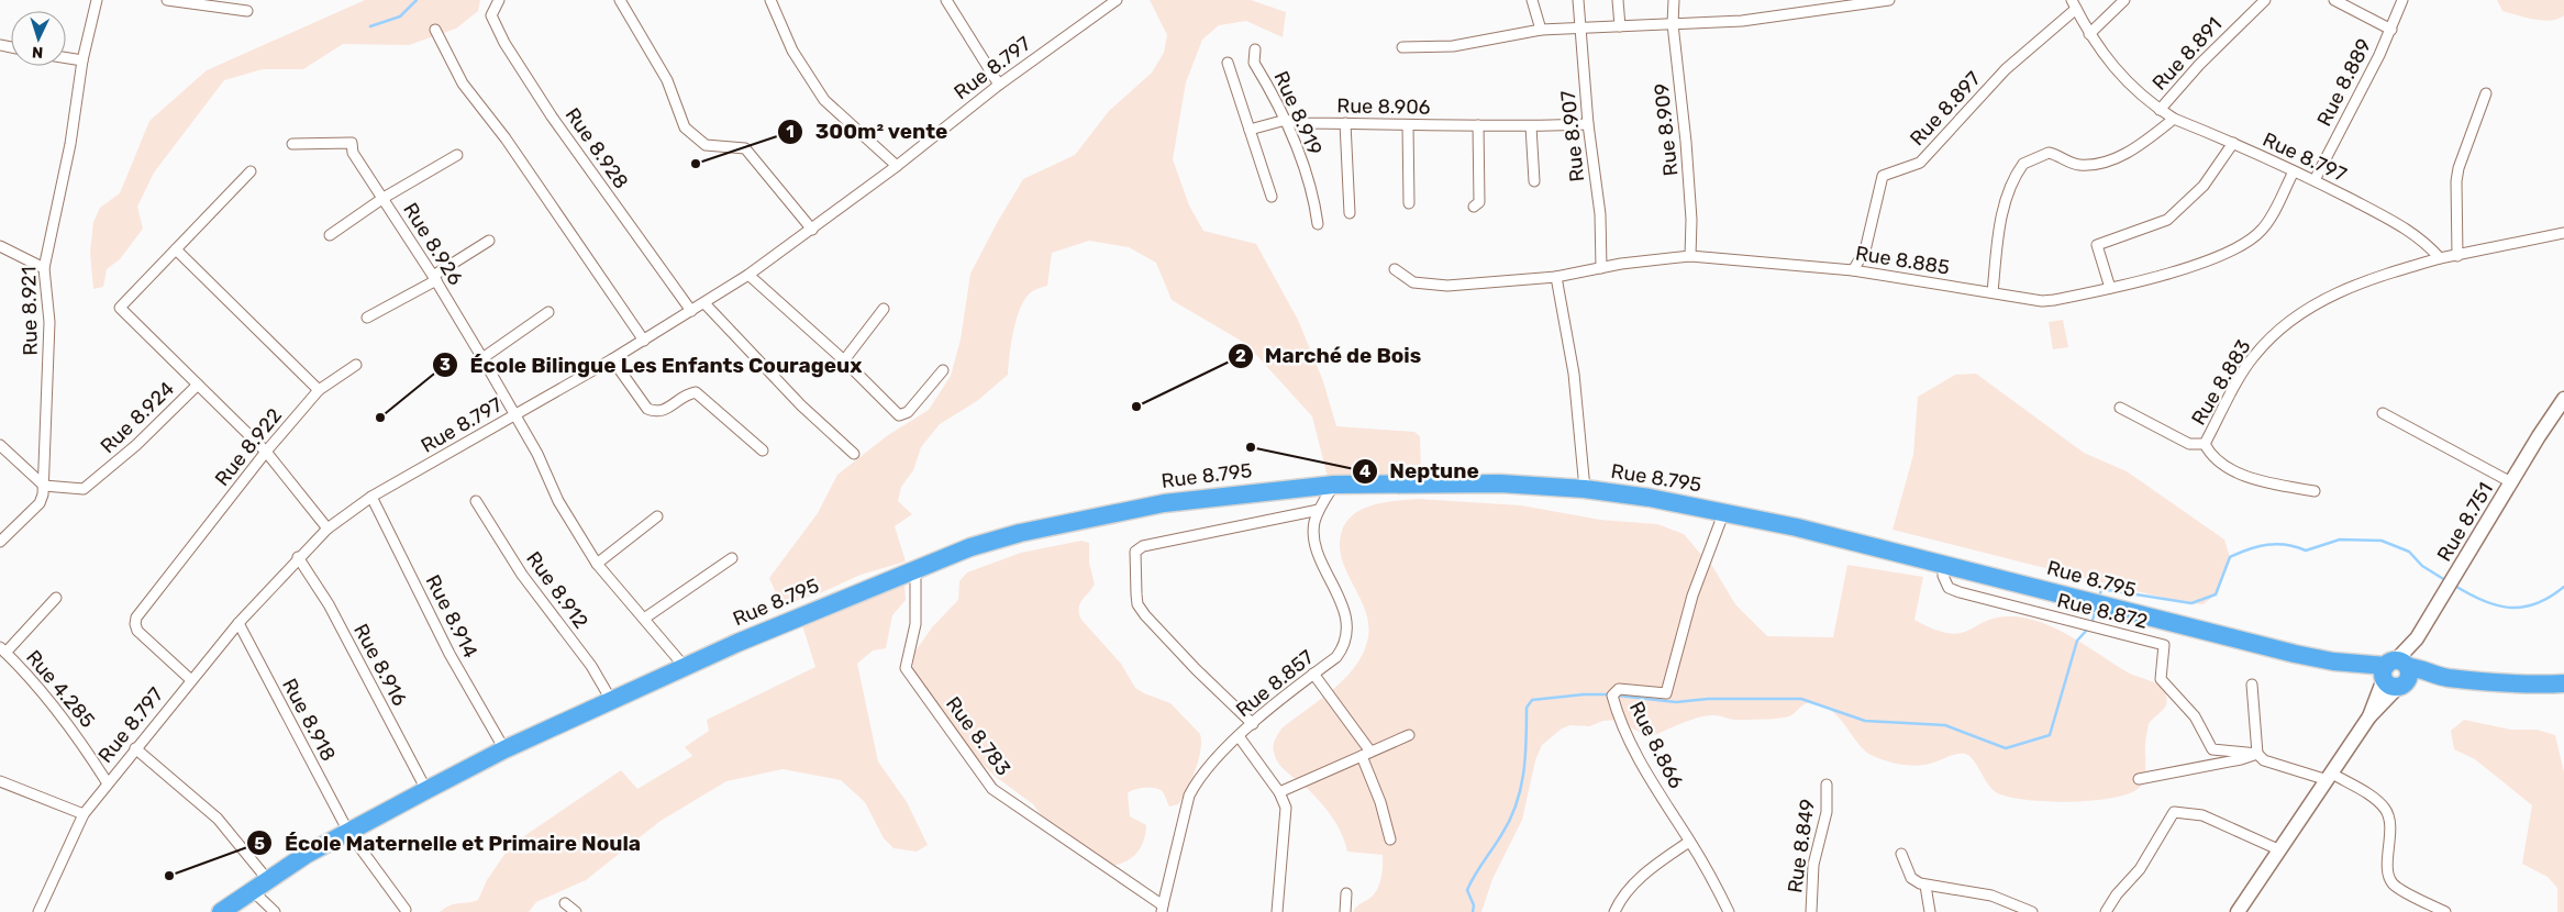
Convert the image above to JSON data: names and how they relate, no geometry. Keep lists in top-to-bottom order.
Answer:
{
  "streets": {
    "highway": ["Rue 8.795"],
    "main road": ["Rue 8.751"],
    "street": [
      "Rue 8.891",
      "Rue 8.797",
      "Rue 8.889",
      "Rue 8.906",
      "Rue 8.897",
      "Rue 8.919",
      "Rue 8.909",
      "Rue 8.907",
      "Rue 8.928",
      "Rue 8.926",
      "Rue 8.885",
      "Rue 8.921",
      "Rue 8.883",
      "Rue 8.924",
      "Rue 8.922",
      "Rue 8.912",
      "Rue 8.872",
      "Rue 8.914",
      "Rue 8.916",
      "Rue 8.857",
      "Rue 4.285",
      "Rue 8.918",
      "Rue 8.783",
      "Rue 8.866",
      "Rue 8.849"
    ]
  },
  "crossings": [
    ["Rue 8.891", "Rue 8.797"],
    ["Rue 8.797", "Rue 8.889"],
    ["Rue 8.797", "Rue 8.897"],
    ["Rue 8.797", "Rue 8.928"],
    ["Rue 8.797", "Rue 8.926"],
    ["Rue 8.797", "Rue 8.885"],
    ["Rue 8.797", "Rue 8.883"],
    ["Rue 8.797", "Rue 8.924"],
    ["Rue 8.797", "Rue 8.922"],
    ["Rue 8.797", "Rue 8.914"],
    ["Rue 8.797", "Rue 8.916"],
    ["Rue 8.797", "Rue 4.285"],
    ["Rue 8.797", "Rue 8.918"],
    ["Rue 8.906", "Rue 8.919"],
    ["Rue 8.906", "Rue 8.907"],
    ["Rue 8.897", "Rue 8.885"],
    ["Rue 8.909", "Rue 8.885"],
    ["Rue 8.907", "Rue 8.885"],
    ["Rue 8.926", "Rue 8.795"],
    ["Rue 8.921", "Rue 8.924"],
    ["Rue 8.924", "Rue 8.922"],
    ["Rue 8.795", "Rue 8.751"],
    ["Rue 8.795", "Rue 8.912"],
    ["Rue 8.795", "Rue 8.872"],
    ["Rue 8.795", "Rue 8.914"],
    ["Rue 8.795", "Rue 8.916"],
    ["Rue 8.795", "Rue 8.857"],
    ["Rue 8.795", "Rue 8.918"],
    ["Rue 8.795", "Rue 8.783"],
    ["Rue 8.795", "Rue 8.866"],
    ["Rue 8.751", "Rue 8.872"],
    ["Rue 8.857", "Rue 8.783"]
  ],
  "places": [
    "300m² vente",
    "Marché de Bois",
    "École Bilingue Les Enfants Courageux",
    "Neptune",
    "École Maternelle et Primaire Noula"
  ],
  "north": "bottom"
}
